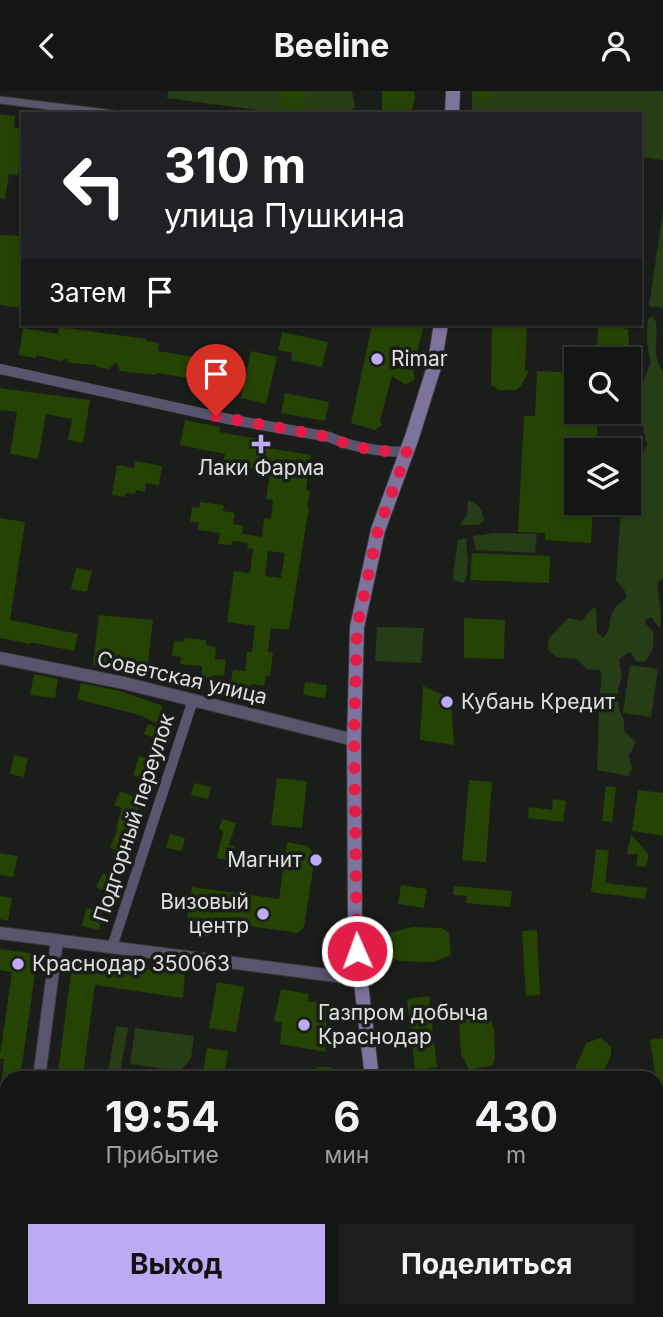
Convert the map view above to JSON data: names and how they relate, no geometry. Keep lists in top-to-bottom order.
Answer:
{
  "streets": {
    "street": ["Советская улица", "Подгорный переулок"]
  },
  "crossings": [
    ["Советская улица", "Подгорный переулок"]
  ],
  "places": {
    "other": [
      "Rimar",
      "Кубань Кредит",
      "Магнит",
      "Визовый центр",
      "Краснодар 350063",
      "Газпром добыча Краснодар"
    ],
    "health": ["Лаки Фарма"]
  },
  "page": {
    "header": "Beeline",
    "turn": ["310 m", "улица Пушкина"],
    "then": "Затем",
    "eta": [
      "19:54",
      "Прибытие",
      "6",
      "мин",
      "430",
      "m"
    ],
    "buttons": ["Выход", "Поделиться"]
  }
}
